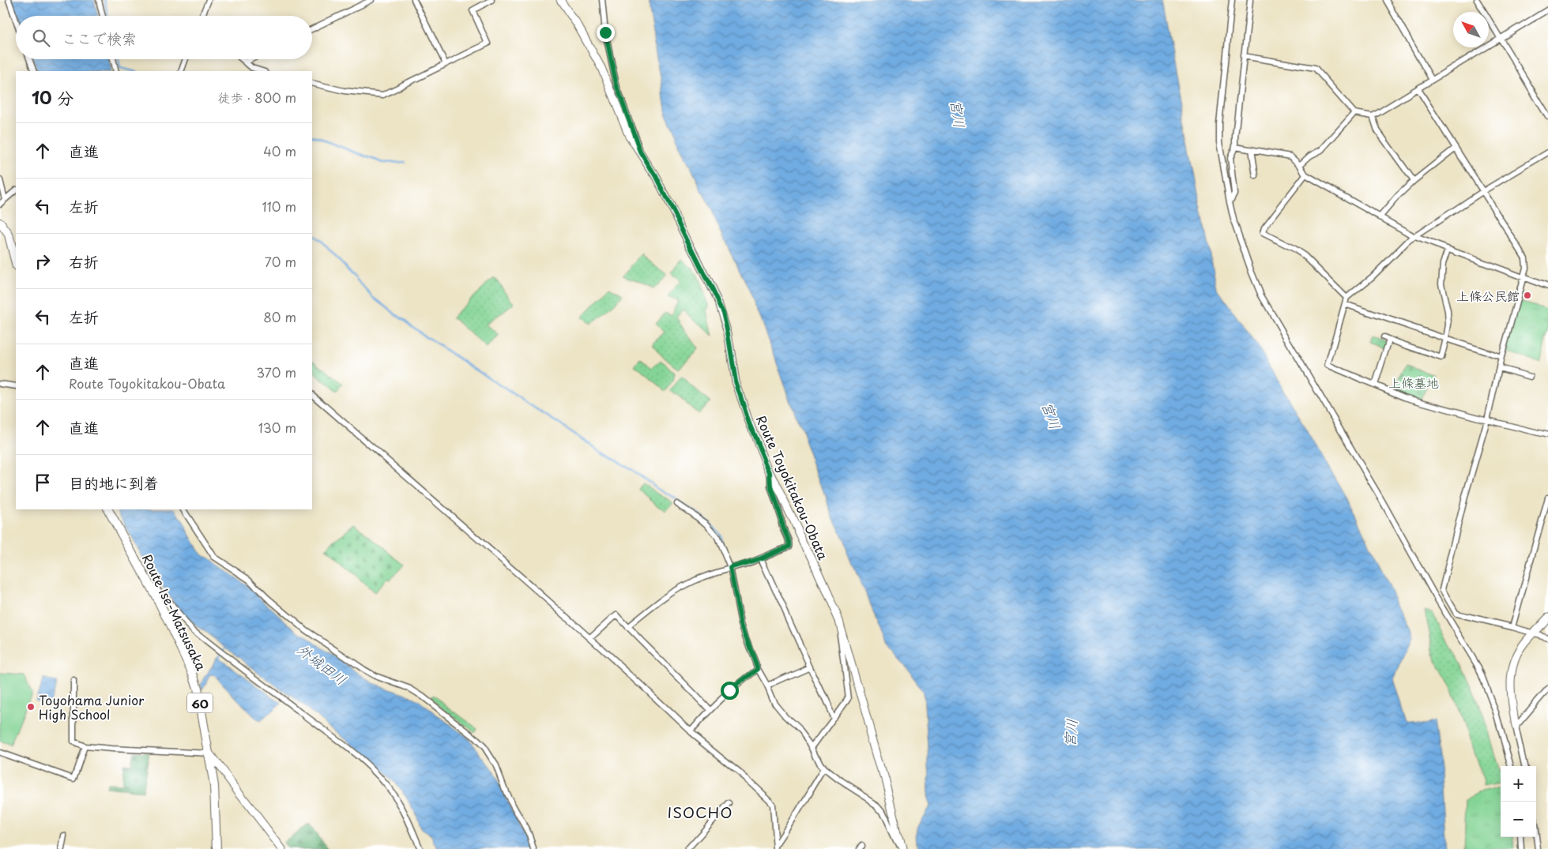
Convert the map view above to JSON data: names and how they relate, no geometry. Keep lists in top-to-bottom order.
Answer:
{
  "streets": {
    "main road": ["Route Toyokitakou-Obata", "Route Ise-Matsusaka", "60"]
  },
  "districts": ["ISOCHO"],
  "water": ["宮川", "外城田川"],
  "parks": ["上條墓地"],
  "places": ["上條公民館", "Toyohama Junior High School"],
  "north": "top left",
  "page": {
    "search": "ここで検索",
    "heading": ["10 分", "徒歩 · 800 m"],
    "list": [
      ["直進", "40 m"],
      ["左折", "110 m"],
      ["右折", "70 m"],
      ["左折", "80 m"],
      ["直進", "Route Toyokitakou-Obata", "370 m"],
      ["直進", "130 m"],
      "目的地に到着"
    ],
    "map_buttons": ["+", "−"]
  }
}
